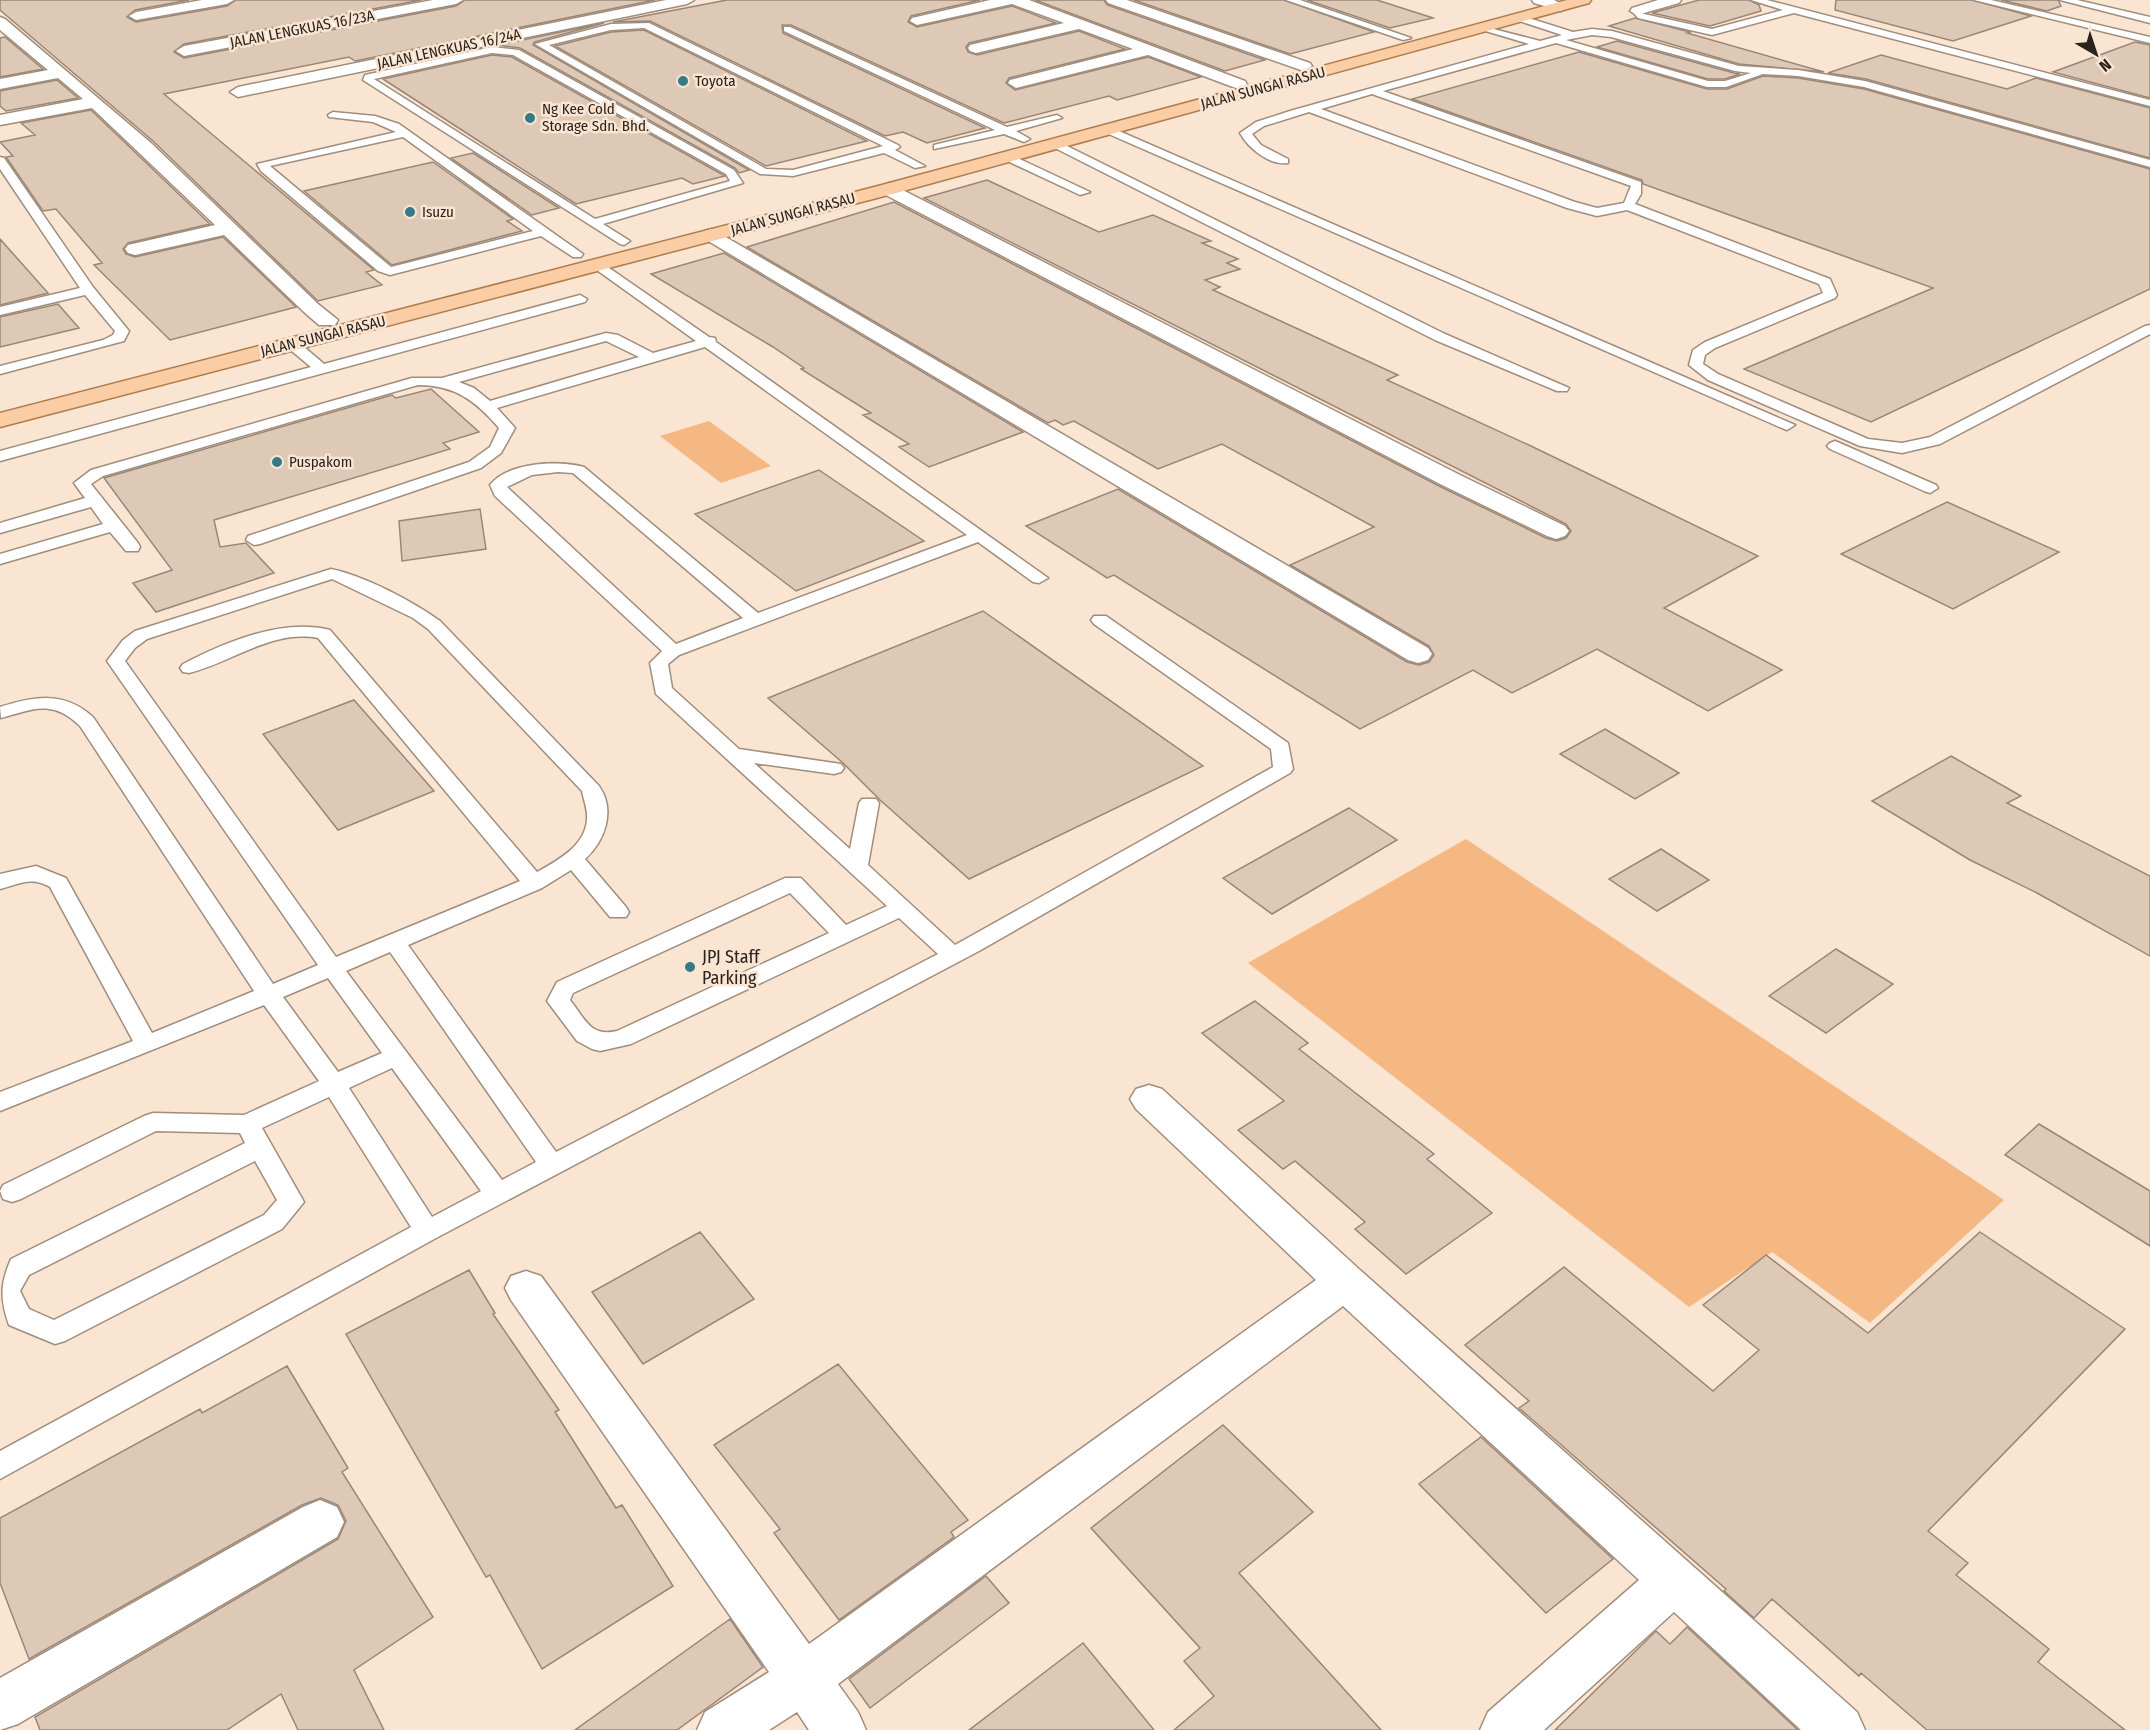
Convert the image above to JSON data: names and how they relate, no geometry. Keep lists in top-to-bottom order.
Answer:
{
  "streets": {
    "main road": ["JALAN SUNGAI RASAU"],
    "street": ["JALAN LENGKUAS 16/23A", "JALAN LENGKUAS 16/24A"]
  },
  "places": [
    "Toyota",
    "Ng Kee Cold Storage Sdn. Bhd.",
    "Isuzu",
    "Puspakom",
    "JPJ Staff Parking"
  ],
  "north": "bottom right"
}
